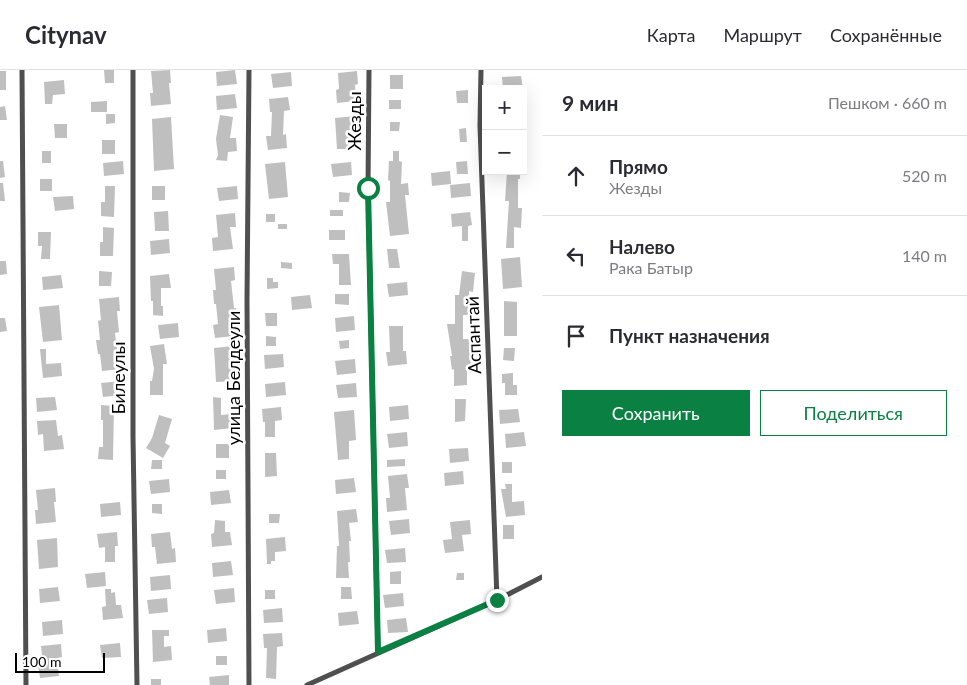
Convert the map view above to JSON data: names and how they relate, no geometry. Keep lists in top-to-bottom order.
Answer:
{
  "streets": {
    "street": [
      "Жезды",
      "Аспантай",
      "Билеулы",
      "улица Белдеули"
    ]
  },
  "scale_bar": "100 m",
  "page": {
    "header": "Citynav",
    "nav": ["Карта", "Маршрут", "Сохранённые"],
    "heading": ["9 мин", "Пешком · 660 m"],
    "map_buttons": ["+", "−"],
    "list": [
      ["Прямо", "Жезды", "520 m"],
      ["Налево", "Рака Батыр", "140 m"],
      "Пункт назначения"
    ],
    "buttons": ["Сохранить", "Поделиться"],
    "scale": "100 m"
  }
}
